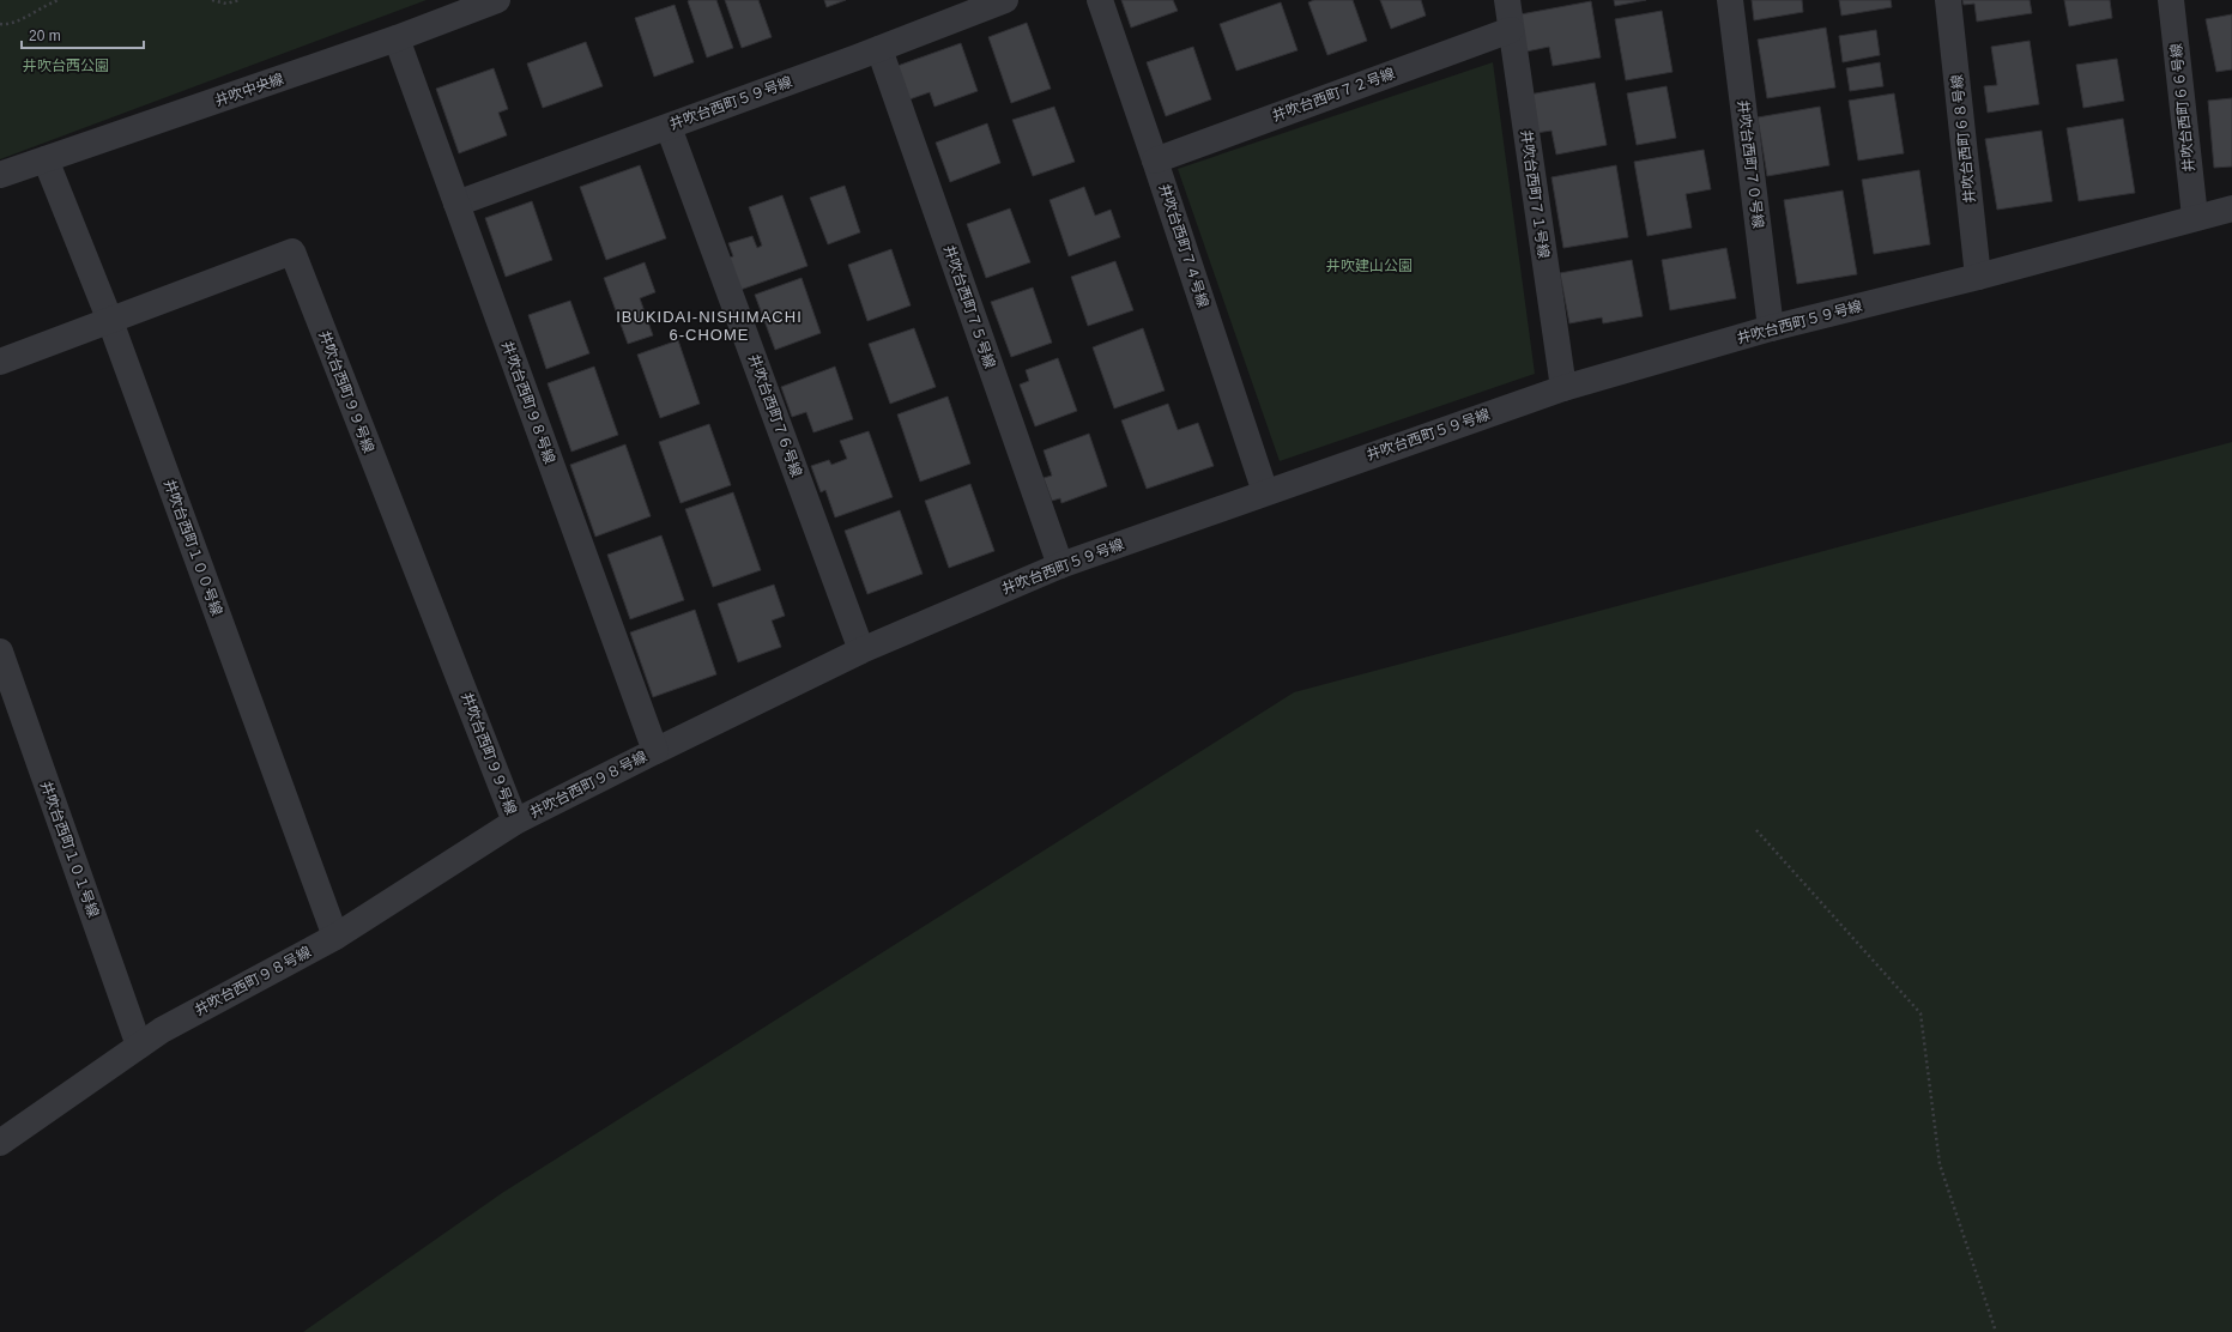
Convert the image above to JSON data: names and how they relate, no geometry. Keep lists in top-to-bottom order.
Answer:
{
  "streets": {
    "street": [
      "井吹中央線",
      "井吹台西町７２号線",
      "井吹台西町５９号線",
      "井吹台西町６６号線",
      "井吹台西町６８号線",
      "井吹台西町７０号線",
      "井吹台西町７１号線",
      "井吹台西町７４号線",
      "井吹台西町７５号線",
      "井吹台西町９９号線",
      "井吹台西町９８号線",
      "井吹台西町７６号線",
      "井吹台西町１００号線",
      "井吹台西町１０１号線"
    ]
  },
  "crossings": [
    ["井吹中央線", "井吹台西町９８号線"],
    ["井吹中央線", "井吹台西町１００号線"],
    ["井吹台西町７２号線", "井吹台西町７１号線"],
    ["井吹台西町７２号線", "井吹台西町７４号線"],
    ["井吹台西町５９号線", "井吹台西町６６号線"],
    ["井吹台西町５９号線", "井吹台西町６８号線"],
    ["井吹台西町５９号線", "井吹台西町７０号線"],
    ["井吹台西町５９号線", "井吹台西町７１号線"],
    ["井吹台西町５９号線", "井吹台西町７４号線"],
    ["井吹台西町５９号線", "井吹台西町７５号線"],
    ["井吹台西町５９号線", "井吹台西町９８号線"],
    ["井吹台西町５９号線", "井吹台西町７６号線"],
    ["井吹台西町９９号線", "井吹台西町９８号線"],
    ["井吹台西町９９号線", "井吹台西町１００号線"],
    ["井吹台西町９８号線", "井吹台西町１００号線"],
    ["井吹台西町９８号線", "井吹台西町１０１号線"]
  ],
  "districts": ["IBUKIDAI-NISHIMACHI 6-CHOME"],
  "parks": ["井吹台西公園", "井吹建山公園"],
  "scale_bar": "20 m"
}
